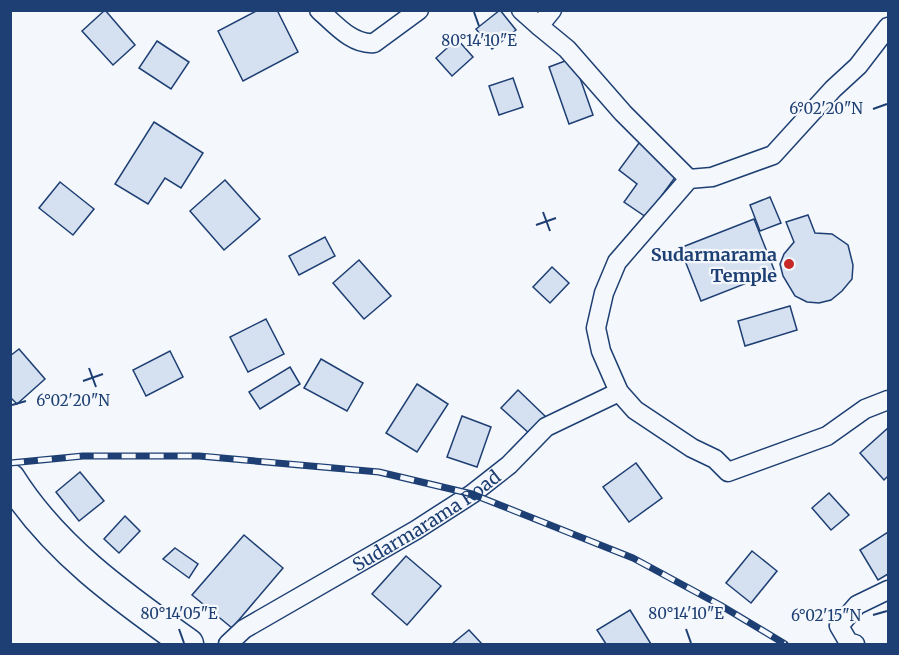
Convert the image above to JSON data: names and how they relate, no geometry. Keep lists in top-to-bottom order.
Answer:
{
  "streets": {
    "street": ["Sudarmarama Road"]
  },
  "places": ["Sudarmarama Temple"],
  "coordinates": [
    "80°14'10\"E",
    "6°02'20\"N",
    "80°14'05\"E",
    "6°02'15\"N"
  ]
}
